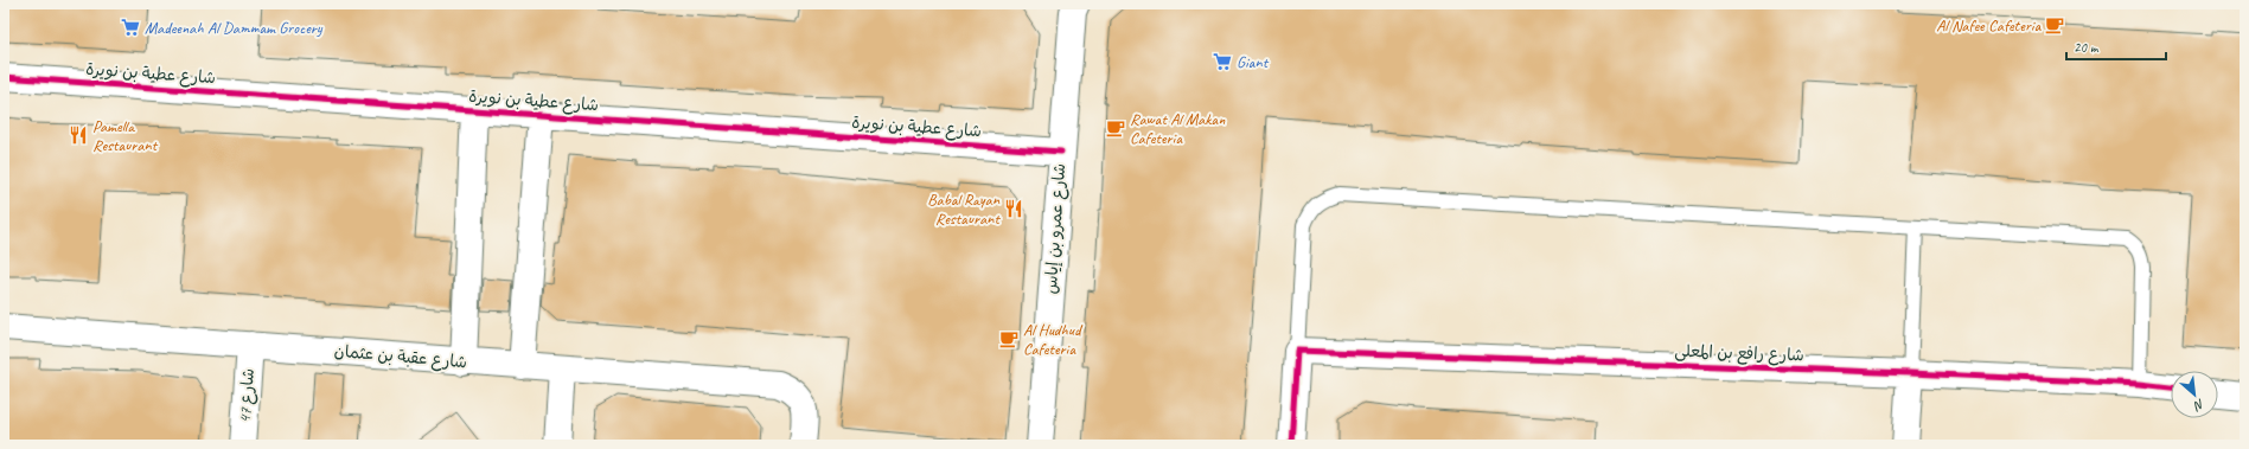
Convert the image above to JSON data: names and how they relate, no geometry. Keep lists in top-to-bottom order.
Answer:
{
  "streets": {
    "street": [
      "شارع عطية بن نويرة",
      "شارع عمرو بن إياس",
      "شارع رافع بن المعلى",
      "شارع عقبة بن عثمان",
      "شارع 47"
    ]
  },
  "crossings": [
    ["شارع عطية بن نويرة", "شارع عمرو بن إياس"],
    ["شارع عقبة بن عثمان", "شارع 47"]
  ],
  "places": {
    "cafe": ["Al Nafee Cafeteria", "Rawat Al Makan Cafeteria", "Al Hudhud Cafeteria"],
    "supermarket": ["Madeenah Al Dammam Grocery", "Giant"],
    "restaurant": ["Pamella Restaurant", "Babal Rayan Restaurant"]
  },
  "scale_bar": "20 m",
  "north": "bottom right"
}
